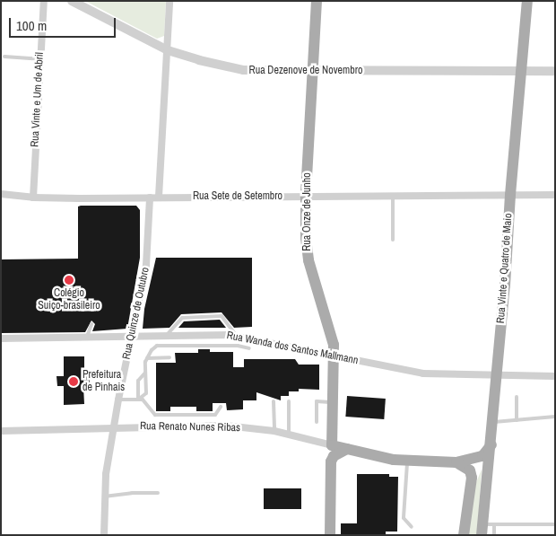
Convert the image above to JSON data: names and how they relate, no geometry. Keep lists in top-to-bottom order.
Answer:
{
  "streets": {
    "main road": ["Rua Onze de Junho", "Rua Vinte e Quatro de Maio", "Rua Renato Nunes Ribas"],
    "street": [
      "Rua Dezenove de Novembro",
      "Rua Vinte e Um de Abril",
      "Rua Sete de Setembro",
      "Rua Quinze de Outubro",
      "Rua Wanda dos Santos Mallmann"
    ]
  },
  "crossings": [
    ["Rua Dezenove de Novembro", "Rua Onze de Junho"],
    ["Rua Dezenove de Novembro", "Rua Vinte e Quatro de Maio"],
    ["Rua Vinte e Um de Abril", "Rua Sete de Setembro"],
    ["Rua Sete de Setembro", "Rua Onze de Junho"],
    ["Rua Sete de Setembro", "Rua Vinte e Quatro de Maio"],
    ["Rua Sete de Setembro", "Rua Quinze de Outubro"],
    ["Rua Onze de Junho", "Rua Wanda dos Santos Mallmann"],
    ["Rua Onze de Junho", "Rua Renato Nunes Ribas"],
    ["Rua Vinte e Quatro de Maio", "Rua Wanda dos Santos Mallmann"],
    ["Rua Vinte e Quatro de Maio", "Rua Renato Nunes Ribas"],
    ["Rua Quinze de Outubro", "Rua Wanda dos Santos Mallmann"],
    ["Rua Quinze de Outubro", "Rua Renato Nunes Ribas"]
  ],
  "places": ["Colégio Suiço-brasileiro", "Prefeitura de Pìnhais"],
  "scale_bar": "100 m"
}
